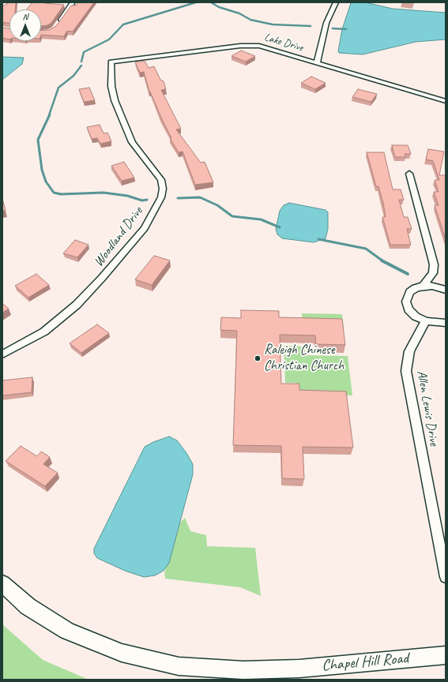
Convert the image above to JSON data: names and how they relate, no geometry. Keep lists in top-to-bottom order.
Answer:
{
  "streets": {
    "main road": ["Chapel Hill Road"],
    "street": ["Lake Drive", "Woodland Drive", "Allen Lewis Drive"]
  },
  "crossings": [
    ["Lake Drive", "Woodland Drive"]
  ],
  "places": ["Raleigh Chinese Christian Church"],
  "north": "top"
}
